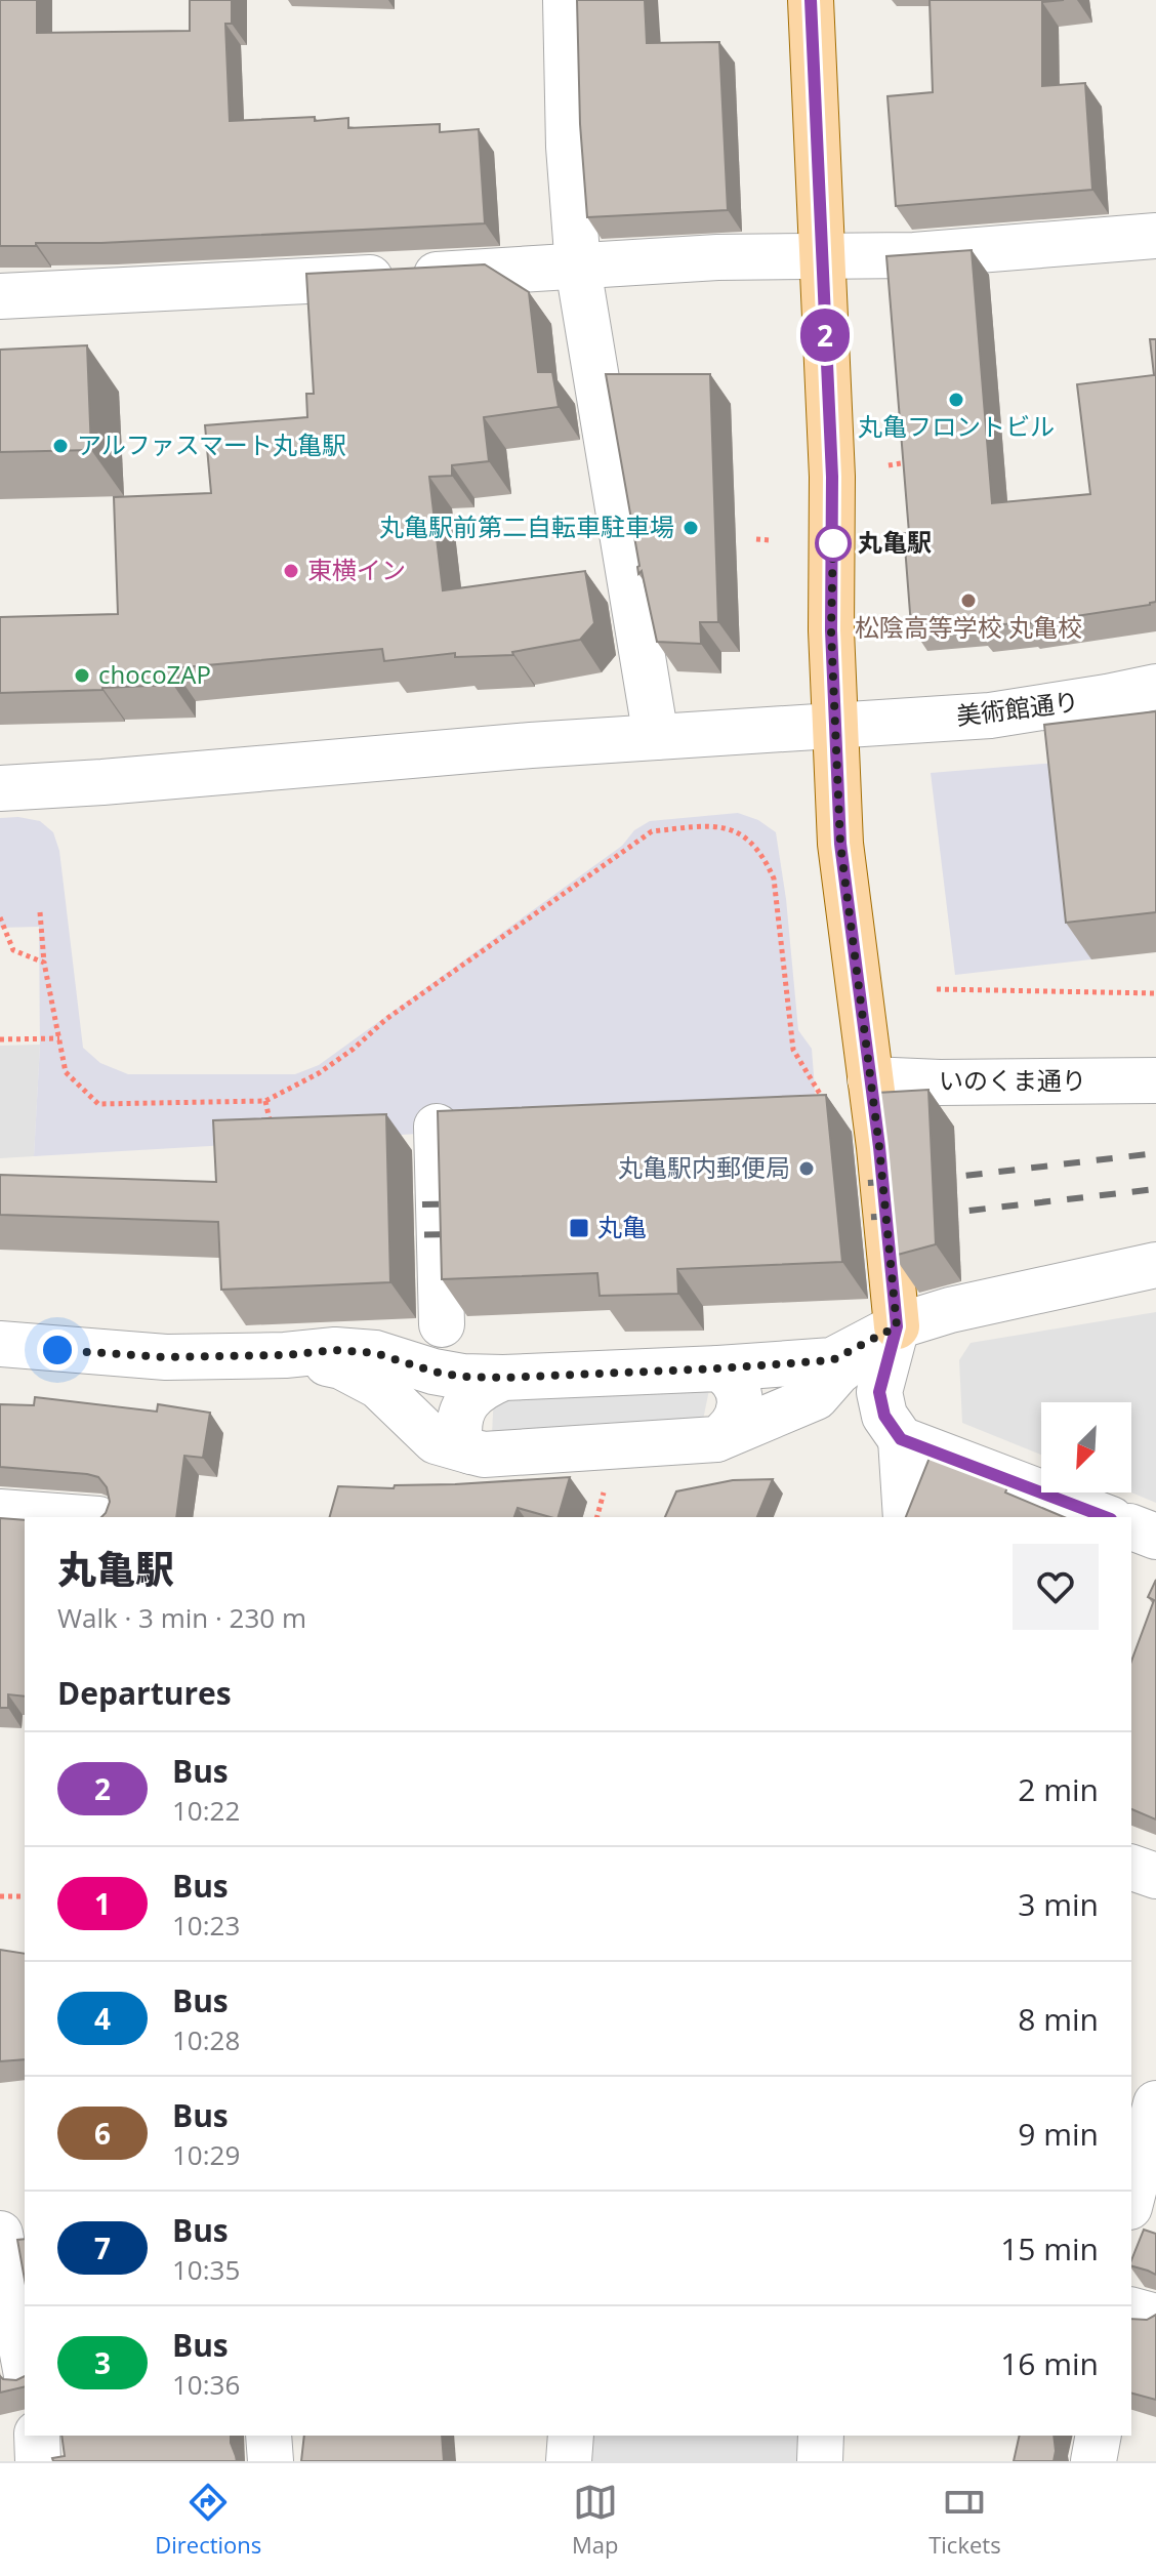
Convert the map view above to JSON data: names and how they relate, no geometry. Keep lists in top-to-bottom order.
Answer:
{
  "streets": {
    "street": ["美術館通り", "いのくま通り"]
  },
  "places": {
    "other": [
      "丸亀フロントビル",
      "アルファスマート丸亀駅",
      "丸亀駅前第二自転車駐車場",
      "丸亀駅",
      "東横イン",
      "松陰高等学校 丸亀校",
      "chocoZAP",
      "丸亀駅内郵便局"
    ],
    "transit": ["丸亀"]
  },
  "lines": ["bus line 2"],
  "north": "bottom left",
  "page": {
    "on_map": "2",
    "heading": [
      ["丸亀駅", "Walk · 3 min · 230 m"],
      "Departures"
    ],
    "list": [
      {
        "mark": "2",
        "name": "Bus",
        "note": "10:22",
        "value": "2 min"
      },
      {
        "mark": "1",
        "name": "Bus",
        "note": "10:23",
        "value": "3 min"
      },
      {
        "mark": "4",
        "name": "Bus",
        "note": "10:28",
        "value": "8 min"
      },
      {
        "mark": "6",
        "name": "Bus",
        "note": "10:29",
        "value": "9 min"
      },
      {
        "mark": "7",
        "name": "Bus",
        "note": "10:35",
        "value": "15 min"
      },
      {
        "mark": "3",
        "name": "Bus",
        "note": "10:36",
        "value": "16 min"
      }
    ],
    "tabs": ["Directions", "Map", "Tickets"]
  }
}
